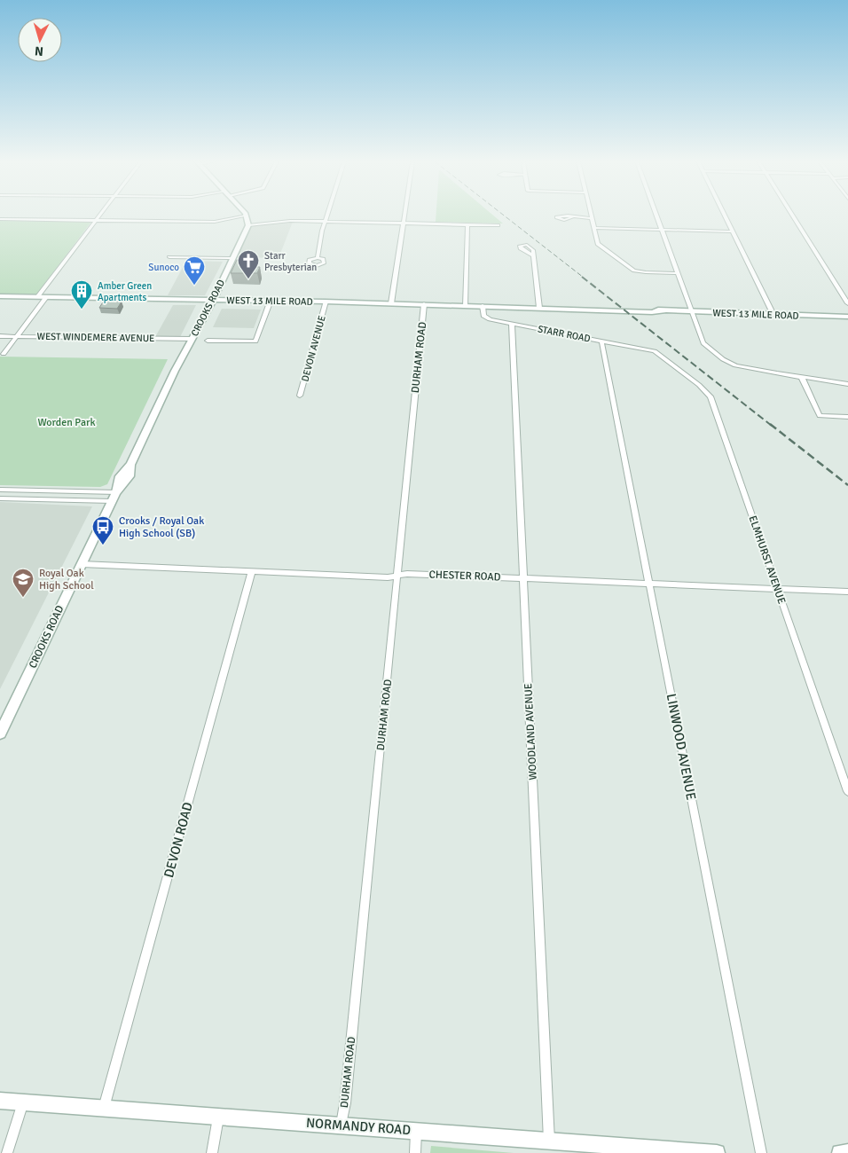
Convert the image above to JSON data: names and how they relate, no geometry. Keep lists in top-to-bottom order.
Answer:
{
  "streets": {
    "main road": ["WEST 13 MILE ROAD", "CROOKS ROAD", "NORMANDY ROAD"],
    "street": [
      "STARR ROAD",
      "WEST WINDEMERE AVENUE",
      "DEVON AVENUE",
      "DURHAM ROAD",
      "ELMHURST AVENUE",
      "CHESTER ROAD",
      "WOODLAND AVENUE",
      "LINWOOD AVENUE",
      "DEVON ROAD"
    ]
  },
  "crossings": [
    ["WEST 13 MILE ROAD", "CROOKS ROAD"],
    ["WEST 13 MILE ROAD", "STARR ROAD"],
    ["WEST 13 MILE ROAD", "DEVON AVENUE"],
    ["WEST 13 MILE ROAD", "DURHAM ROAD"],
    ["CROOKS ROAD", "WEST WINDEMERE AVENUE"],
    ["CROOKS ROAD", "CHESTER ROAD"],
    ["STARR ROAD", "ELMHURST AVENUE"],
    ["STARR ROAD", "WOODLAND AVENUE"],
    ["STARR ROAD", "LINWOOD AVENUE"],
    ["DURHAM ROAD", "CHESTER ROAD"],
    ["DURHAM ROAD", "NORMANDY ROAD"],
    ["ELMHURST AVENUE", "CHESTER ROAD"],
    ["CHESTER ROAD", "WOODLAND AVENUE"],
    ["CHESTER ROAD", "LINWOOD AVENUE"],
    ["CHESTER ROAD", "DEVON ROAD"],
    ["WOODLAND AVENUE", "NORMANDY ROAD"],
    ["DEVON ROAD", "NORMANDY ROAD"]
  ],
  "parks": ["Worden Park"],
  "places": {
    "church": ["Starr Presbyterian"],
    "supermarket": ["Sunoco"],
    "building": ["Amber Green Apartments"],
    "bus stop": ["Crooks / Royal Oak High School (SB)"],
    "school or university": ["Royal Oak High School"]
  },
  "north": "bottom"
}
